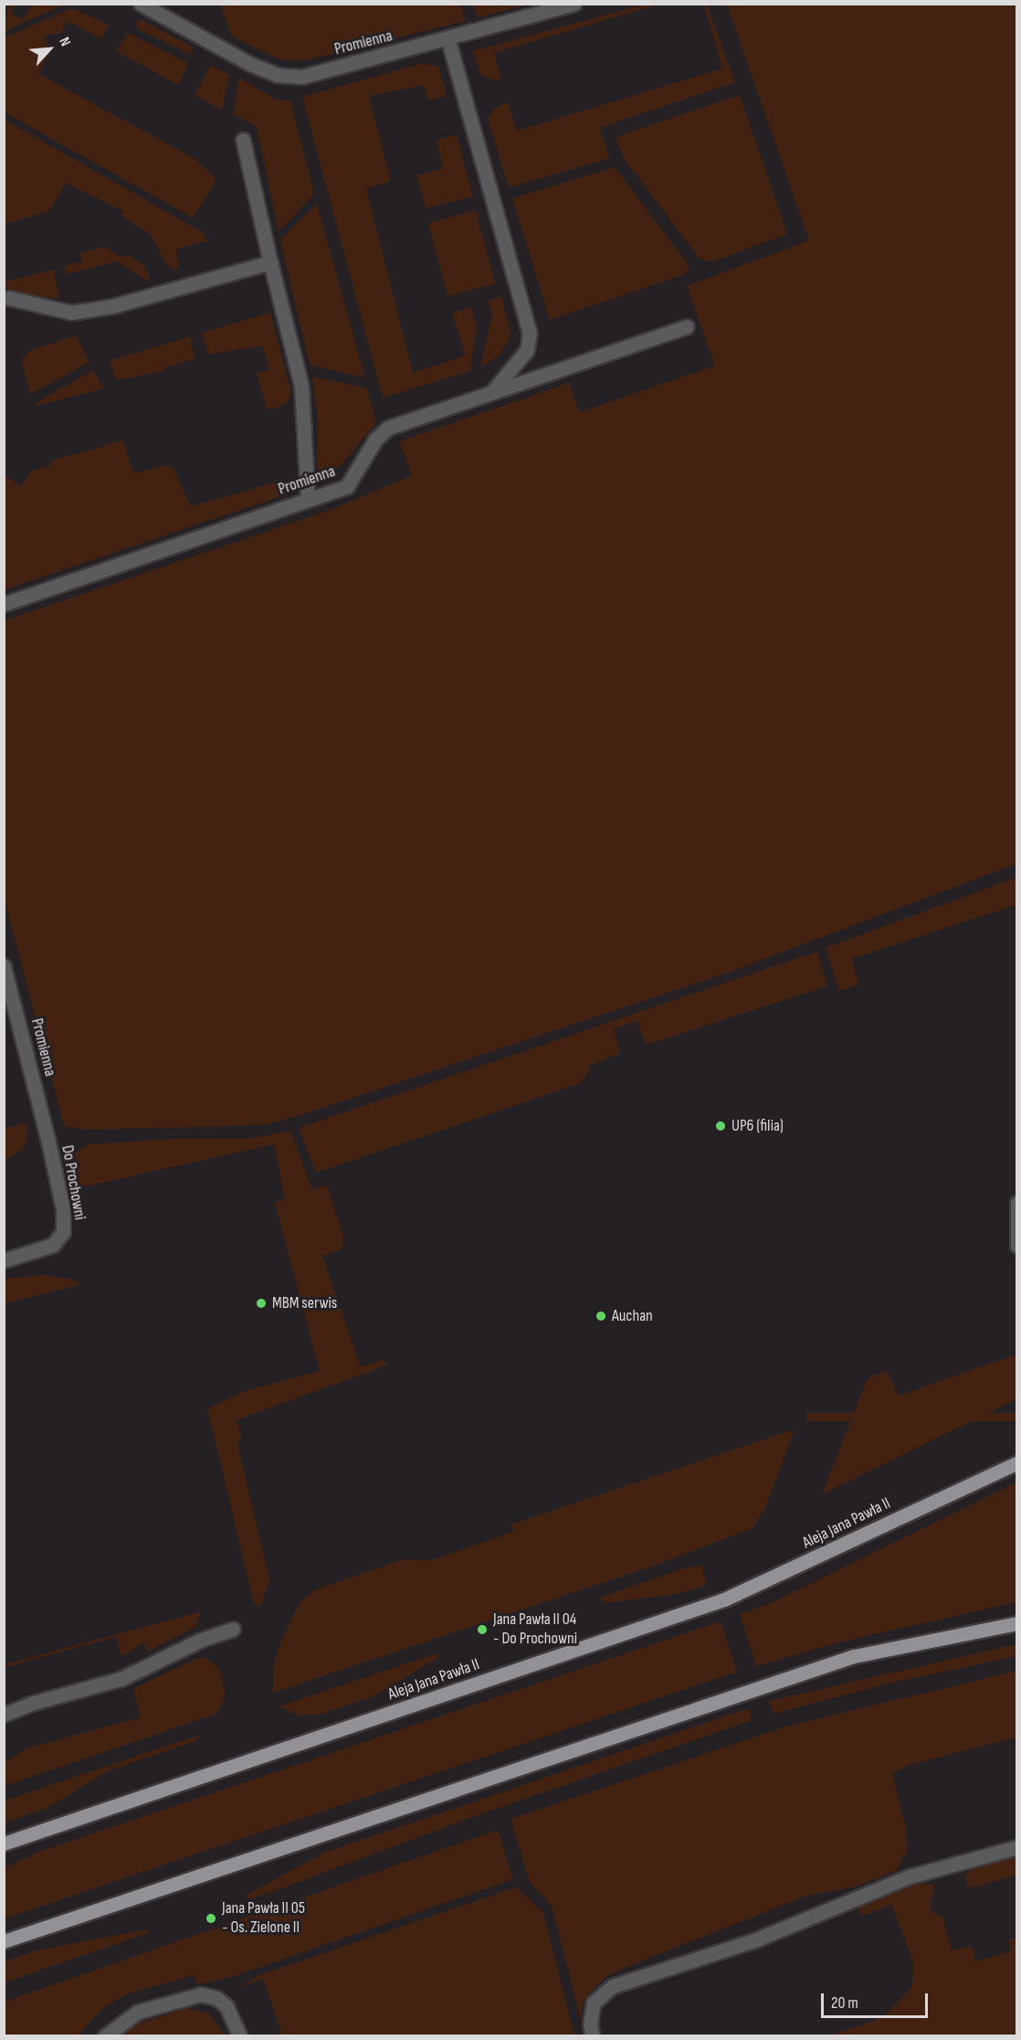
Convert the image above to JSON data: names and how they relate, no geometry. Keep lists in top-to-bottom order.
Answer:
{
  "streets": {
    "main road": ["Aleja Jana Pawła II"],
    "street": ["Promienna", "Do Prochowni"]
  },
  "crossings": [
    ["Promienna", "Do Prochowni"]
  ],
  "places": [
    "UP6 (filia)",
    "MBM serwis",
    "Auchan",
    "Jana Pawła II 04 - Do Prochowni",
    "Jana Pawła II 05 - Os. Zielone II"
  ],
  "scale_bar": "20 m",
  "north": "top right"
}
